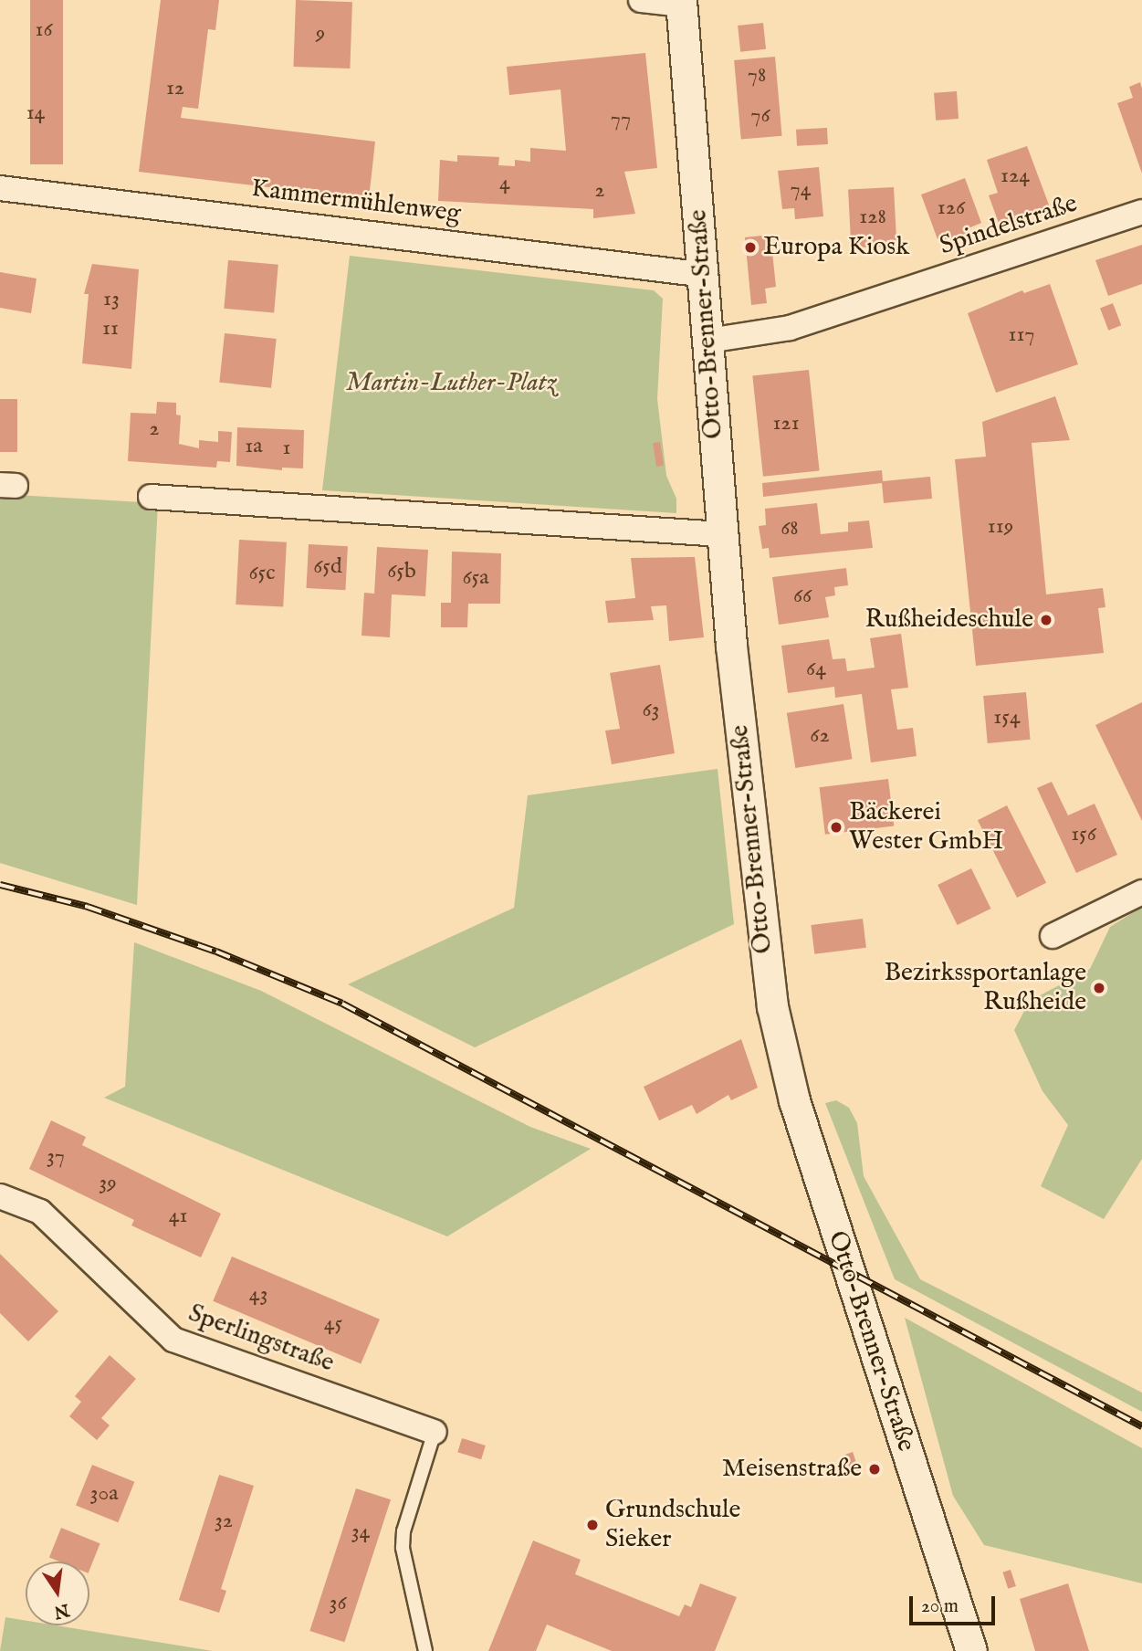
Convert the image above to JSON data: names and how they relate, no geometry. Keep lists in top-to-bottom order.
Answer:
{
  "streets": {
    "street": [
      "Kammermühlenweg",
      "Spindelstraße",
      "Otto-Brenner-Straße",
      "Sperlingstraße"
    ]
  },
  "crossings": [
    ["Kammermühlenweg", "Otto-Brenner-Straße"],
    ["Spindelstraße", "Otto-Brenner-Straße"]
  ],
  "parks": ["Martin-Luther-Platz"],
  "places": [
    "Europa Kiosk",
    "Rußheideschule",
    "Bäckerei Wester GmbH",
    "Bezirkssportanlage Rußheide",
    "Meisenstraße",
    "Grundschule Sieker"
  ],
  "house_numbers": [
    "16",
    "9",
    "78",
    "12",
    "14",
    "76",
    "77",
    "124",
    "4",
    "74",
    "2",
    "126",
    "128",
    "13",
    "11",
    "117",
    "121",
    "2",
    "1a",
    "1",
    "119",
    "68",
    "65d",
    "65b",
    "65c",
    "65a",
    "66",
    "64",
    "63",
    "154",
    "62",
    "156",
    "37",
    "39",
    "41",
    "43",
    "45",
    "30a",
    "32",
    "34",
    "36"
  ],
  "scale_bar": "20 m",
  "north": "bottom"
}
